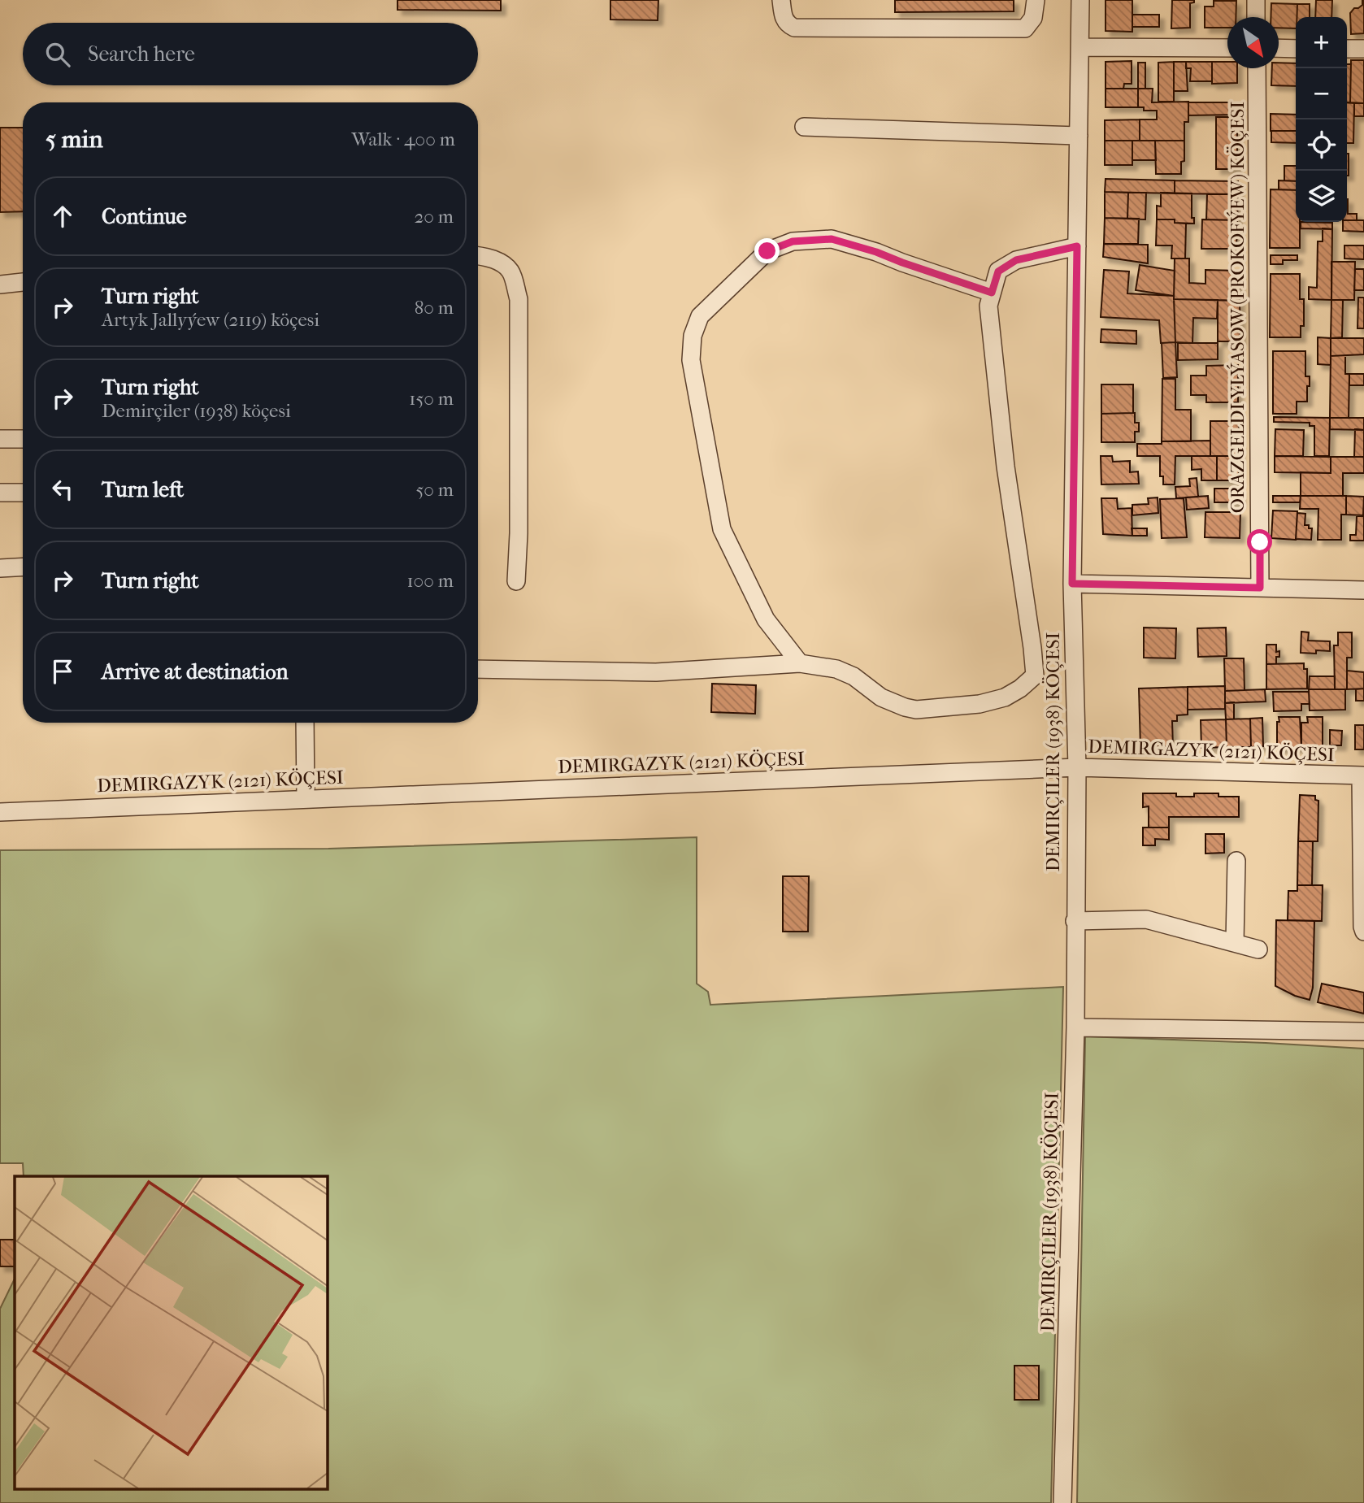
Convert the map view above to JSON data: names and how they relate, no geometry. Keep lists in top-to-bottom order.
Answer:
{
  "streets": {
    "street": ["ORAZGELDI YLÝASOW (PROKOFÝEW) KÖÇESI", "DEMIRGAZYK (2121) KÖÇESI", "DEMIRÇILER (1938) KÖÇESI"]
  },
  "crossings": [
    ["DEMIRGAZYK (2121) KÖÇESI", "DEMIRÇILER (1938) KÖÇESI"]
  ],
  "north": "bottom right",
  "page": {
    "map_buttons": ["+", "−"],
    "search": "Search here",
    "heading": ["5 min", "Walk · 400 m"],
    "list": [
      ["Continue", "20 m"],
      ["Turn right", "Artyk Jallyýew (2119) köçesi", "80 m"],
      ["Turn right", "Demirçiler (1938) köçesi", "150 m"],
      ["Turn left", "50 m"],
      ["Turn right", "100 m"],
      "Arrive at destination"
    ]
  }
}
